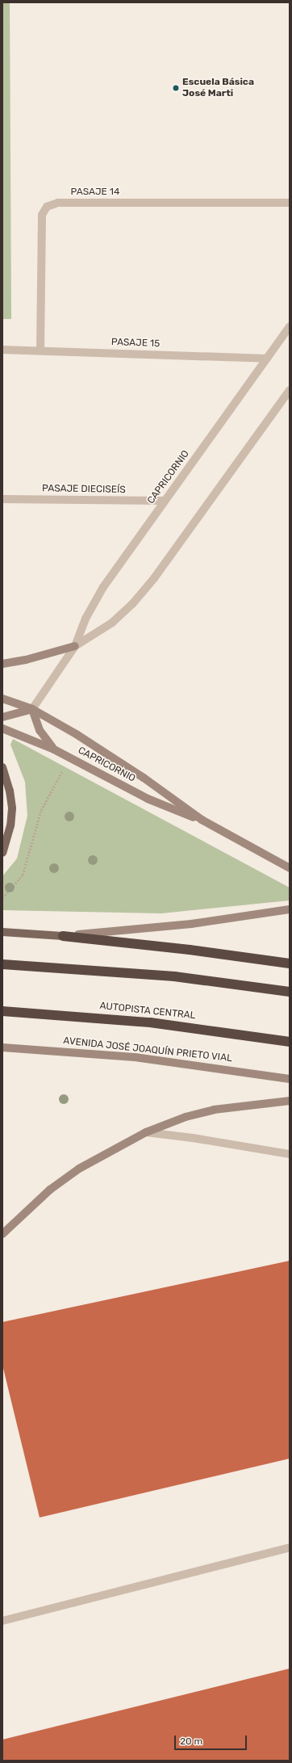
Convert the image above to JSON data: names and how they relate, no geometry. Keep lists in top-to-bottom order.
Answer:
{
  "streets": {
    "highway": ["AUTOPISTA CENTRAL"],
    "main road": ["CAPRICORNIO", "AVENIDA JOSÉ JOAQUÍN PRIETO VIAL"],
    "street": ["PASAJE 14", "PASAJE 15", "PASAJE DIECISEÍS"]
  },
  "crossings": [
    ["PASAJE 14", "PASAJE 15"],
    ["PASAJE 15", "CAPRICORNIO"],
    ["CAPRICORNIO", "PASAJE DIECISEÍS"]
  ],
  "places": ["Escuela Básica José Marti"],
  "scale_bar": "20 m"
}
